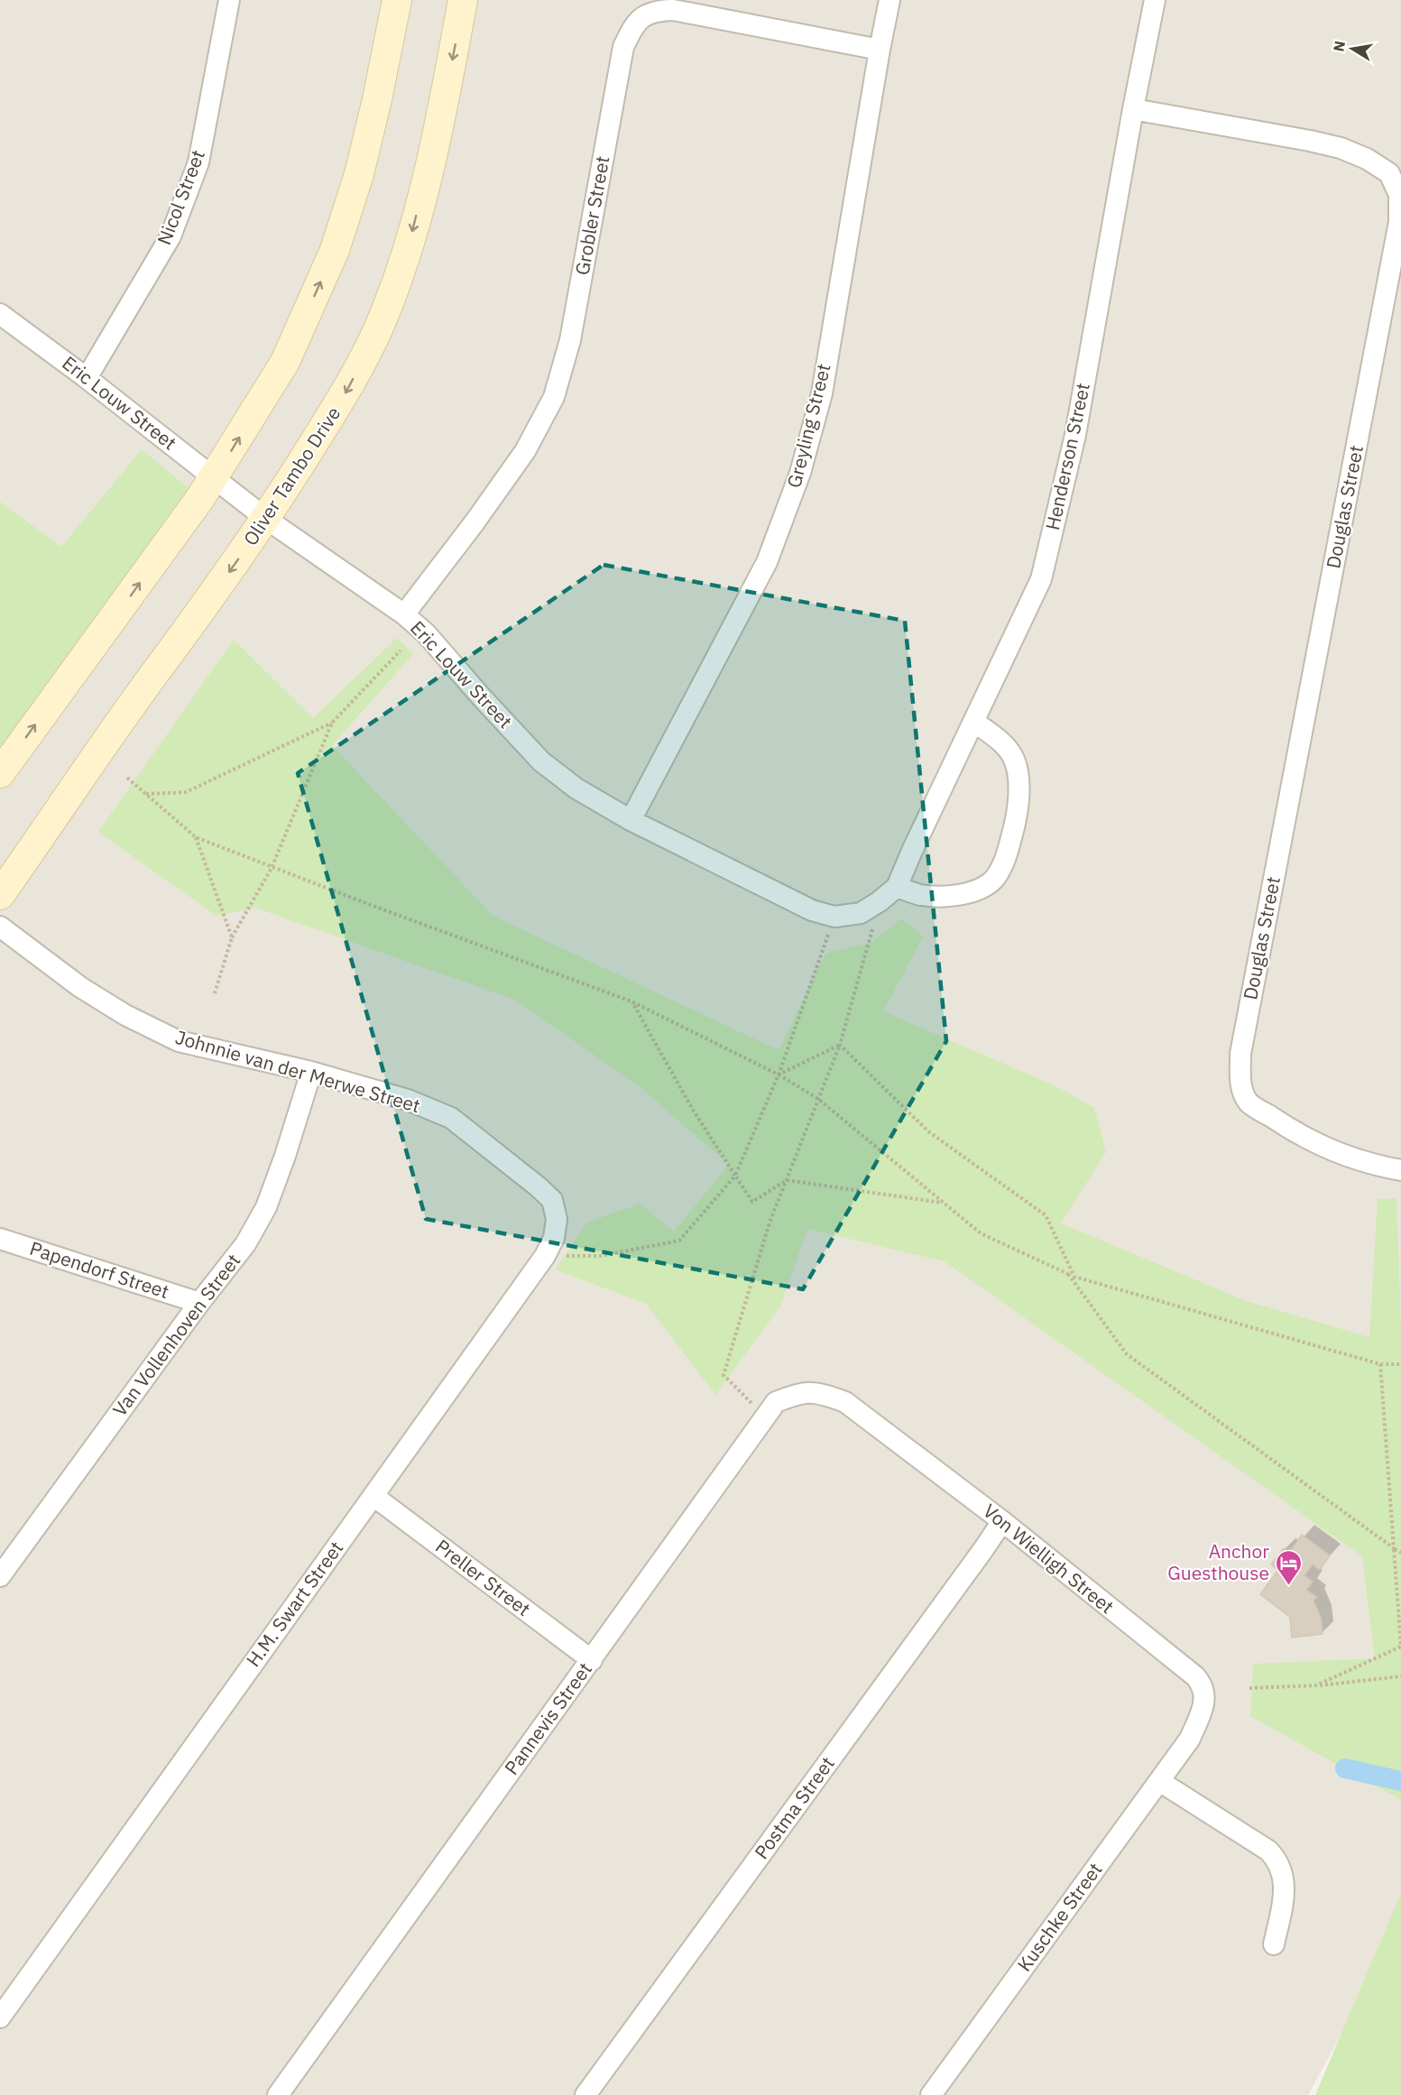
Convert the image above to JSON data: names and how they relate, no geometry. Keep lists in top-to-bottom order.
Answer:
{
  "streets": {
    "street": [
      "Nicol Street",
      "Grobler Street",
      "Eric Louw Street",
      "Greyling Street",
      "Henderson Street",
      "Oliver Tambo Drive",
      "Douglas Street",
      "Johnnie van der Merwe Street",
      "Papendorf Street",
      "Van Vollenhoven Street",
      "Von Wielligh Street",
      "Preller Street",
      "H.M. Swart Street",
      "Pannevis Street",
      "Postma Street",
      "Kuschke Street"
    ]
  },
  "crossings": [
    ["Nicol Street", "Eric Louw Street"],
    ["Grobler Street", "Eric Louw Street"],
    ["Grobler Street", "Greyling Street"],
    ["Eric Louw Street", "Greyling Street"],
    ["Eric Louw Street", "Henderson Street"],
    ["Eric Louw Street", "Oliver Tambo Drive"],
    ["Henderson Street", "Douglas Street"],
    ["Johnnie van der Merwe Street", "Van Vollenhoven Street"],
    ["Johnnie van der Merwe Street", "H.M. Swart Street"],
    ["Papendorf Street", "Van Vollenhoven Street"],
    ["Von Wielligh Street", "Pannevis Street"],
    ["Von Wielligh Street", "Postma Street"],
    ["Von Wielligh Street", "Kuschke Street"],
    ["Preller Street", "H.M. Swart Street"],
    ["Preller Street", "Pannevis Street"]
  ],
  "places": {
    "hotel": ["Anchor Guesthouse"]
  },
  "north": "left"
}
